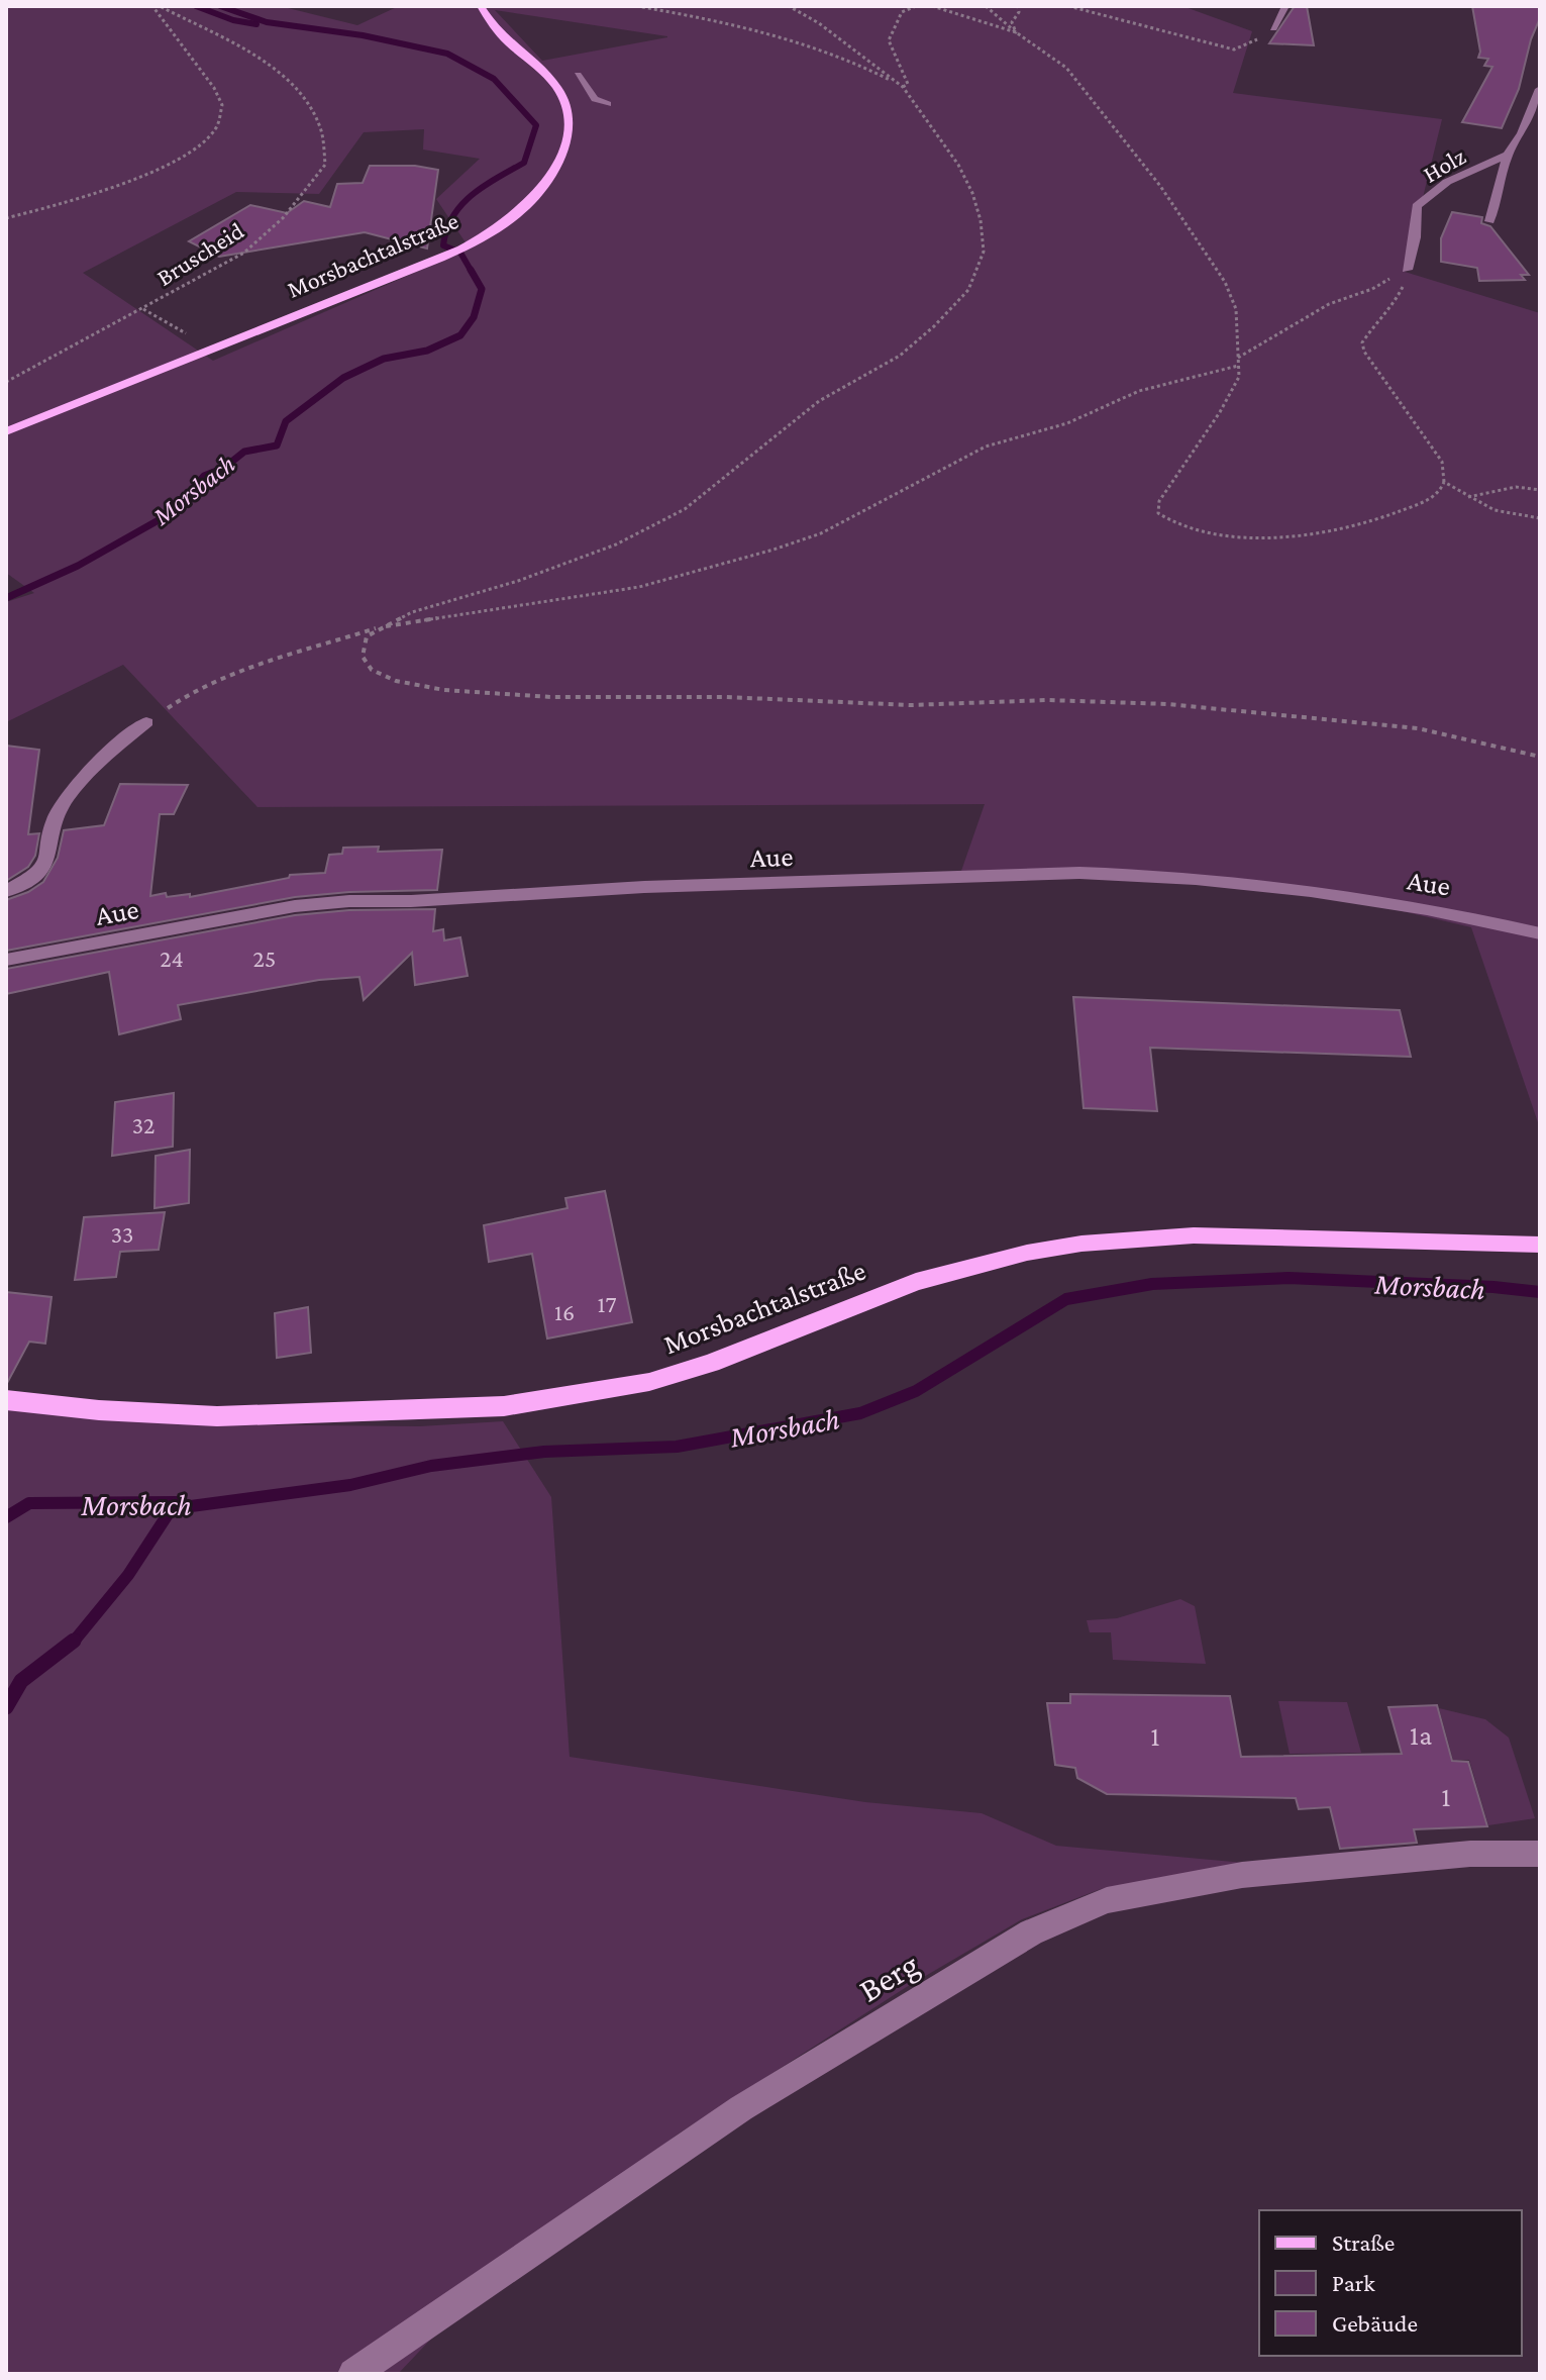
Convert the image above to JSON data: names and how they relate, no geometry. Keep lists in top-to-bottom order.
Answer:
{
  "streets": {
    "main road": ["Morsbachtalstraße"],
    "street": ["Holz", "Aue", "Berg"],
    "path": ["Bruscheid"]
  },
  "crossings": [
    ["Bruscheid", "Morsbachtalstraße"]
  ],
  "water": ["Morsbach"],
  "house_numbers": [
    "24",
    "25",
    "32",
    "33",
    "17",
    "16",
    "1a",
    "1",
    "1"
  ],
  "legend": ["Straße", "Park", "Gebäude"]
}
